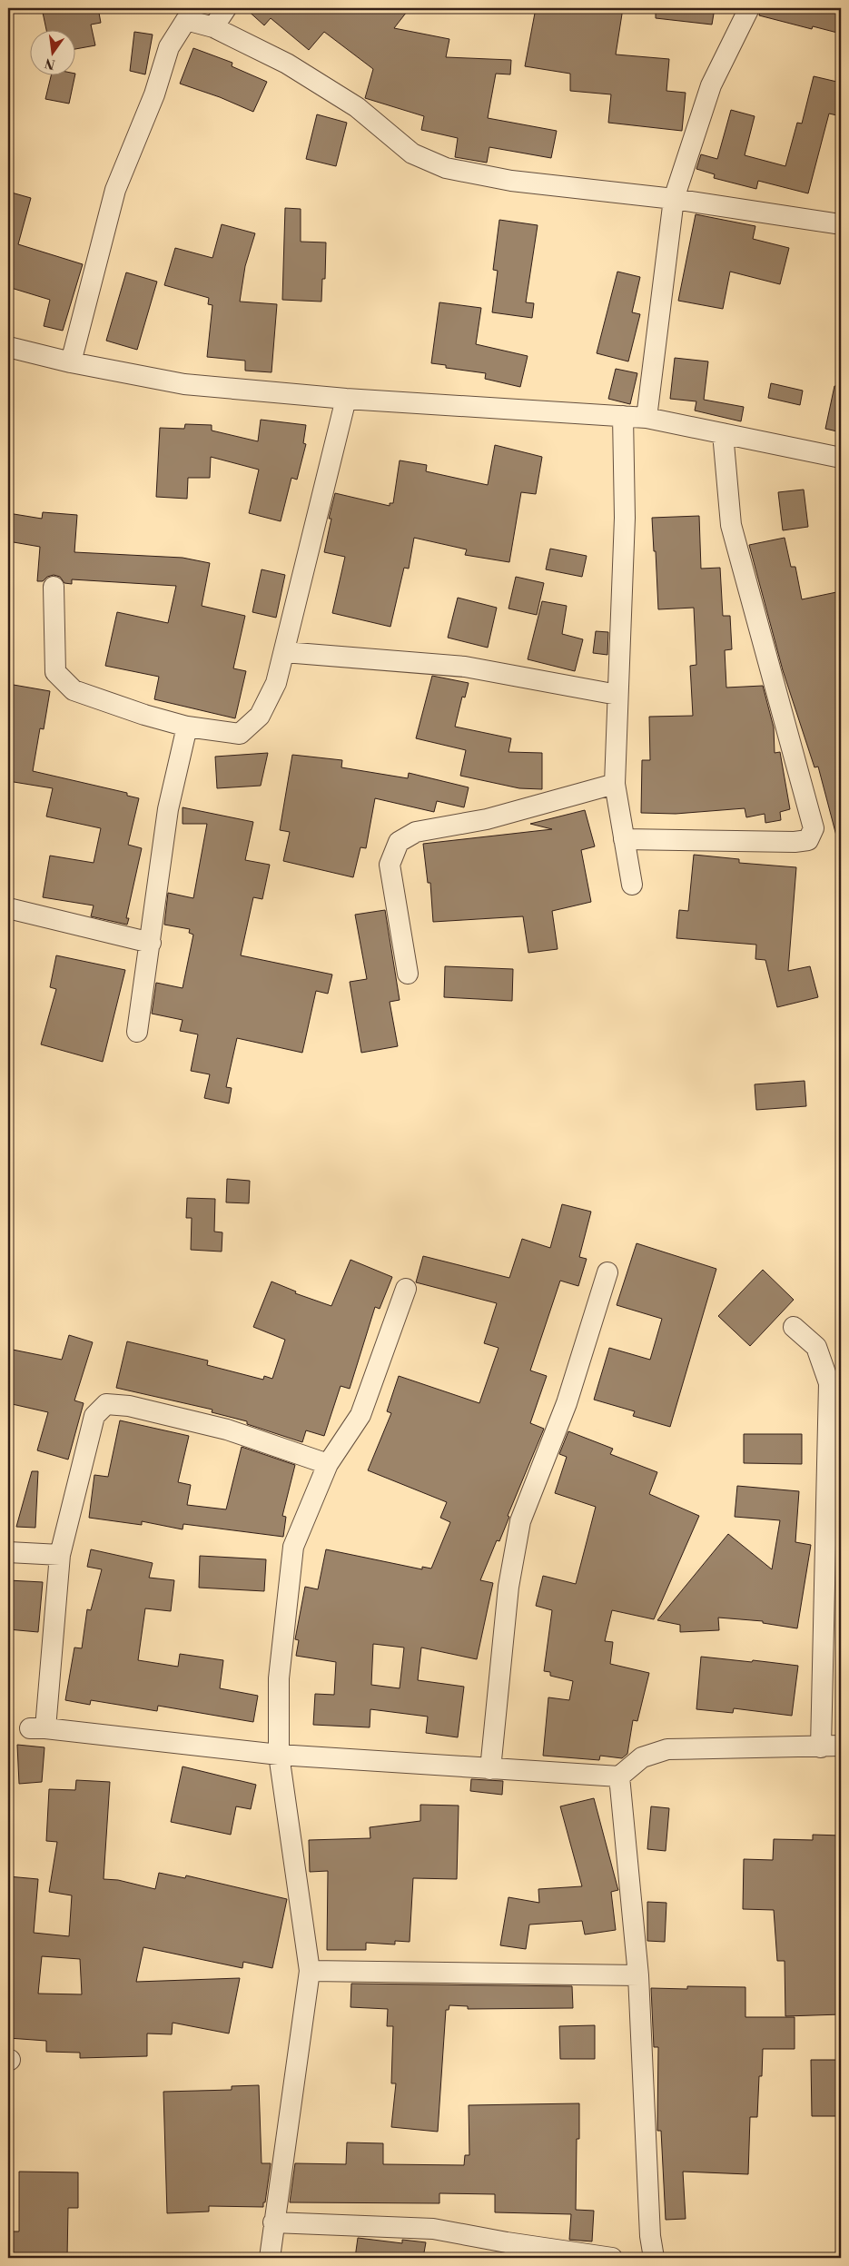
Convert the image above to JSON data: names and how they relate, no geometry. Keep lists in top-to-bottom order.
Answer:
{
  "north": "bottom"
}
